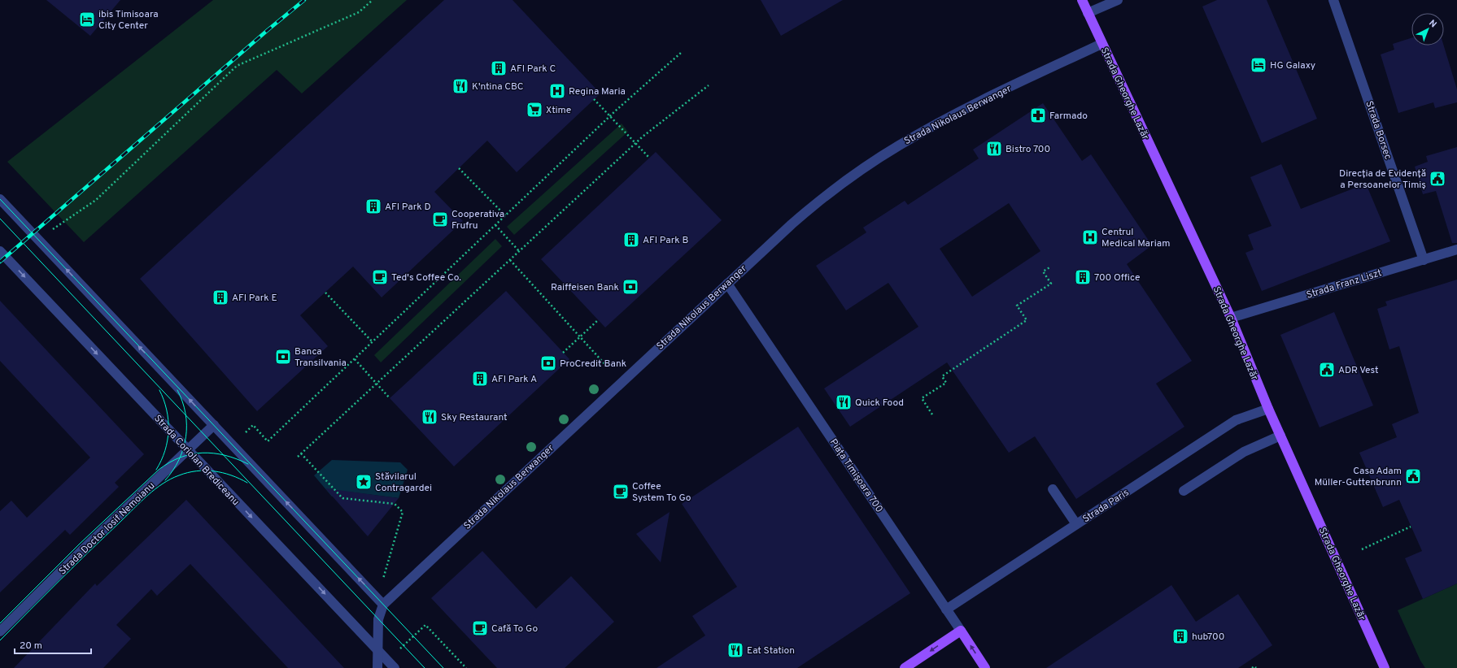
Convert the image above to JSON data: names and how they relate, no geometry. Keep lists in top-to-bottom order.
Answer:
{
  "streets": {
    "main road": ["Strada Gheorghe Lazăr", "Piața Timișoara 700"],
    "street": [
      "Strada Nikolaus Berwanger",
      "Strada Borsec",
      "Strada Franz Liszt",
      "Strada Coriolan Brediceanu",
      "Strada Paris",
      "Strada Doctor Iosif Nemoianu"
    ]
  },
  "crossings": [
    ["Strada Gheorghe Lazăr", "Strada Nikolaus Berwanger"],
    ["Strada Gheorghe Lazăr", "Strada Franz Liszt"],
    ["Strada Gheorghe Lazăr", "Strada Paris"],
    ["Strada Nikolaus Berwanger", "Strada Coriolan Brediceanu"],
    ["Strada Nikolaus Berwanger", "Piața Timișoara 700"],
    ["Strada Borsec", "Strada Franz Liszt"],
    ["Strada Coriolan Brediceanu", "Strada Doctor Iosif Nemoianu"],
    ["Piața Timișoara 700", "Strada Paris"]
  ],
  "places": {
    "hotel": ["ibis Timisoara City Center", "HG Galaxy"],
    "building": [
      "AFI Park C",
      "AFI Park D",
      "AFI Park B",
      "700 Office",
      "AFI Park E",
      "AFI Park A",
      "hub700"
    ],
    "restaurant": [
      "K'ntina CBC",
      "Bistro 700",
      "Quick Food",
      "Sky Restaurant",
      "Eat Station"
    ],
    "hospital": ["Regina Maria", "Centrul Medical Mariam"],
    "supermarket": ["Xtime"],
    "pharmacy": ["Farmado"],
    "public building": ["Direcția de Evidență a Persoanelor Timiș", "ADR Vest", "Casa Adam Müller-Guttenbrunn"],
    "cafe": [
      "Cooperativa Frufru",
      "Ted's Coffee Co.",
      "Coffee System To Go",
      "Cafă To Go"
    ],
    "bank": ["Raiffeisen Bank", "Banca Transilvania", "ProCredit Bank"],
    "place": ["Stăvilarul Contragardei"]
  },
  "scale_bar": "20 m",
  "north": "top right"
}
